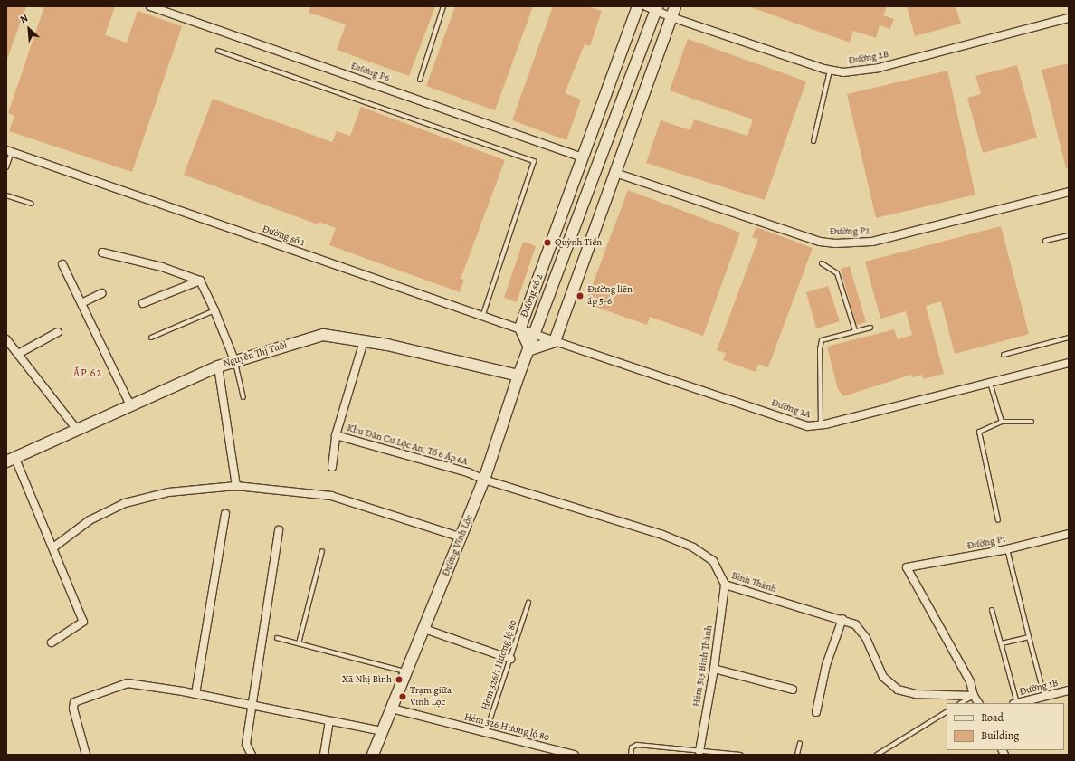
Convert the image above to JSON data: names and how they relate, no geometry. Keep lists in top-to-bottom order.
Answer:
{
  "streets": {
    "main road": ["Đường số 2", "Nguyễn Thị Tuôi", "Đường Vĩnh Lộc"],
    "street": [
      "Đường 2B",
      "Đường P6",
      "Đường P2",
      "Đường số 1",
      "Đường 2A",
      "Khu Dân Cư Lộc An, Tổ 6 Ấp 6A",
      "Đường P1",
      "Bình Thành",
      "Hẻm 513 Bình Thành",
      "Đường 1B",
      "Hẻm 326 Hương lộ 80"
    ],
    "lane": ["Hẻm 326/1 Hương lộ 80"]
  },
  "crossings": [
    ["Đường 2B", "Đường số 2"],
    ["Đường P6", "Đường số 2"],
    ["Đường số 1", "Đường số 2"],
    ["Đường số 1", "Đường 2A"],
    ["Đường số 1", "Đường Vĩnh Lộc"],
    ["Đường số 2", "Đường Vĩnh Lộc"],
    ["Nguyễn Thị Tuôi", "Khu Dân Cư Lộc An, Tổ 6 Ấp 6A"],
    ["Nguyễn Thị Tuôi", "Đường Vĩnh Lộc"],
    ["Khu Dân Cư Lộc An, Tổ 6 Ấp 6A", "Đường Vĩnh Lộc"],
    ["Khu Dân Cư Lộc An, Tổ 6 Ấp 6A", "Bình Thành"],
    ["Đường P1", "Bình Thành"],
    ["Đường Vĩnh Lộc", "Bình Thành"],
    ["Đường Vĩnh Lộc", "Hẻm 326 Hương lộ 80"],
    ["Bình Thành", "Hẻm 513 Bình Thành"],
    ["Hẻm 326/1 Hương lộ 80", "Hẻm 326 Hương lộ 80"]
  ],
  "districts": ["ẤP 62"],
  "places": [
    "Quỳnh Tiến",
    "Đường liên ấp 5-6",
    "Xã Nhị Bình",
    "Trạm giữa Vĩnh Lộc"
  ],
  "legend": ["Road", "Building"],
  "north": "top left"
}
